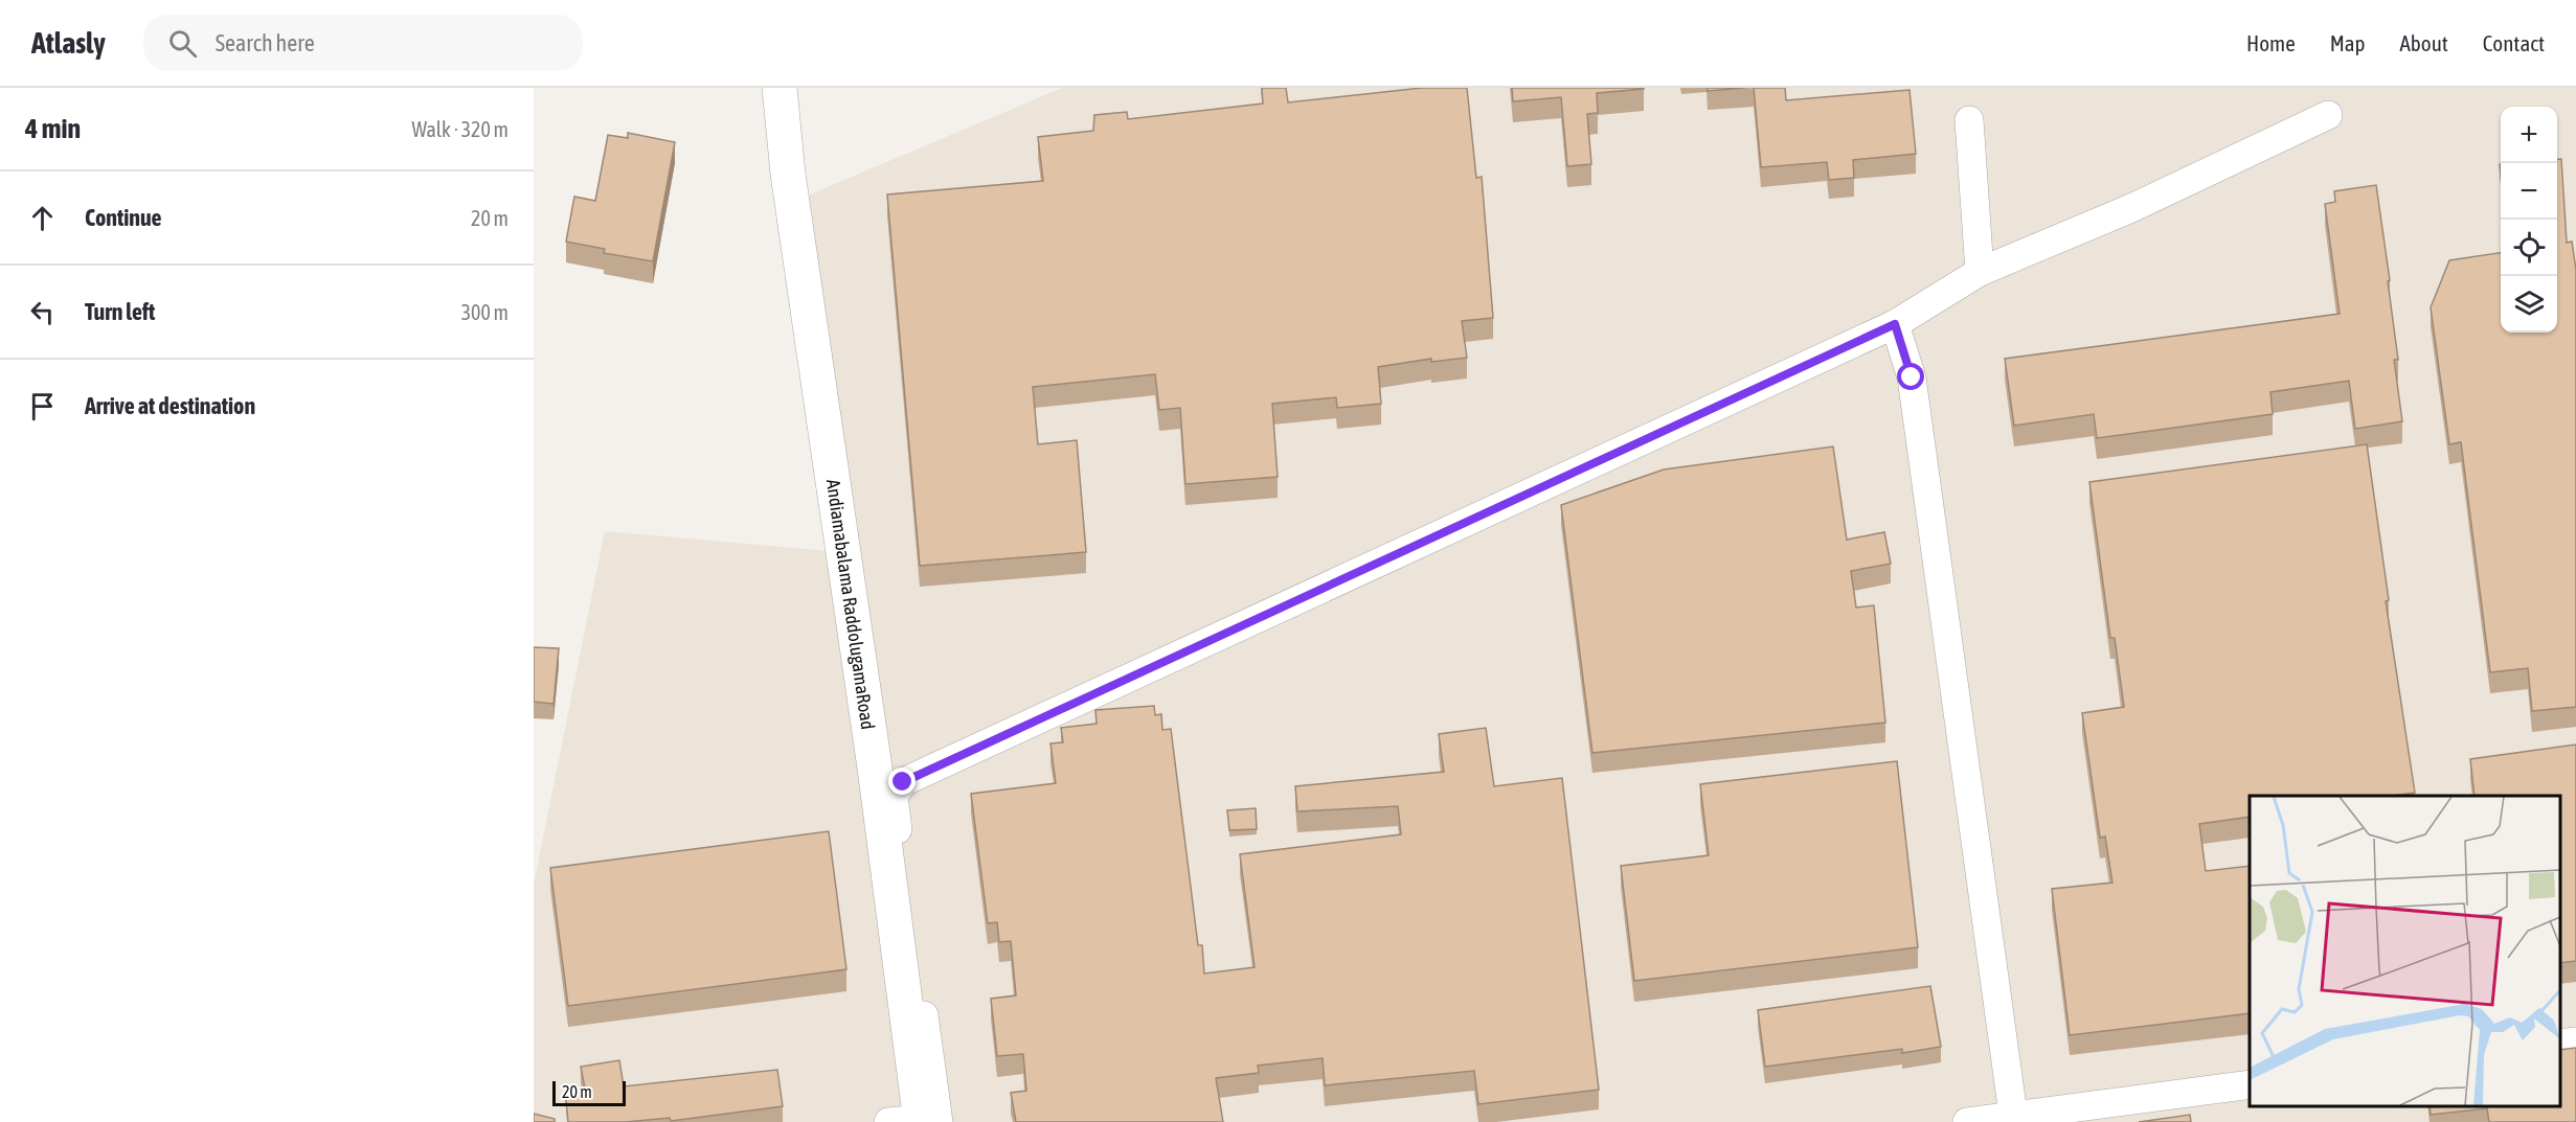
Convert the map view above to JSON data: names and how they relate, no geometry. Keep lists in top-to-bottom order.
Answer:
{
  "streets": {
    "street": ["Andiamabalama RaddolugamaRoad"]
  },
  "scale_bar": "20 m",
  "page": {
    "header": "Atlasly",
    "search": "Search here",
    "nav": [
      "Home",
      "Map",
      "About",
      "Contact"
    ],
    "heading": ["4 min", "Walk · 320 m"],
    "map_buttons": ["+", "−"],
    "list": [
      ["Continue", "20 m"],
      ["Turn left", "300 m"],
      "Arrive at destination"
    ],
    "scale": "20 m"
  }
}
